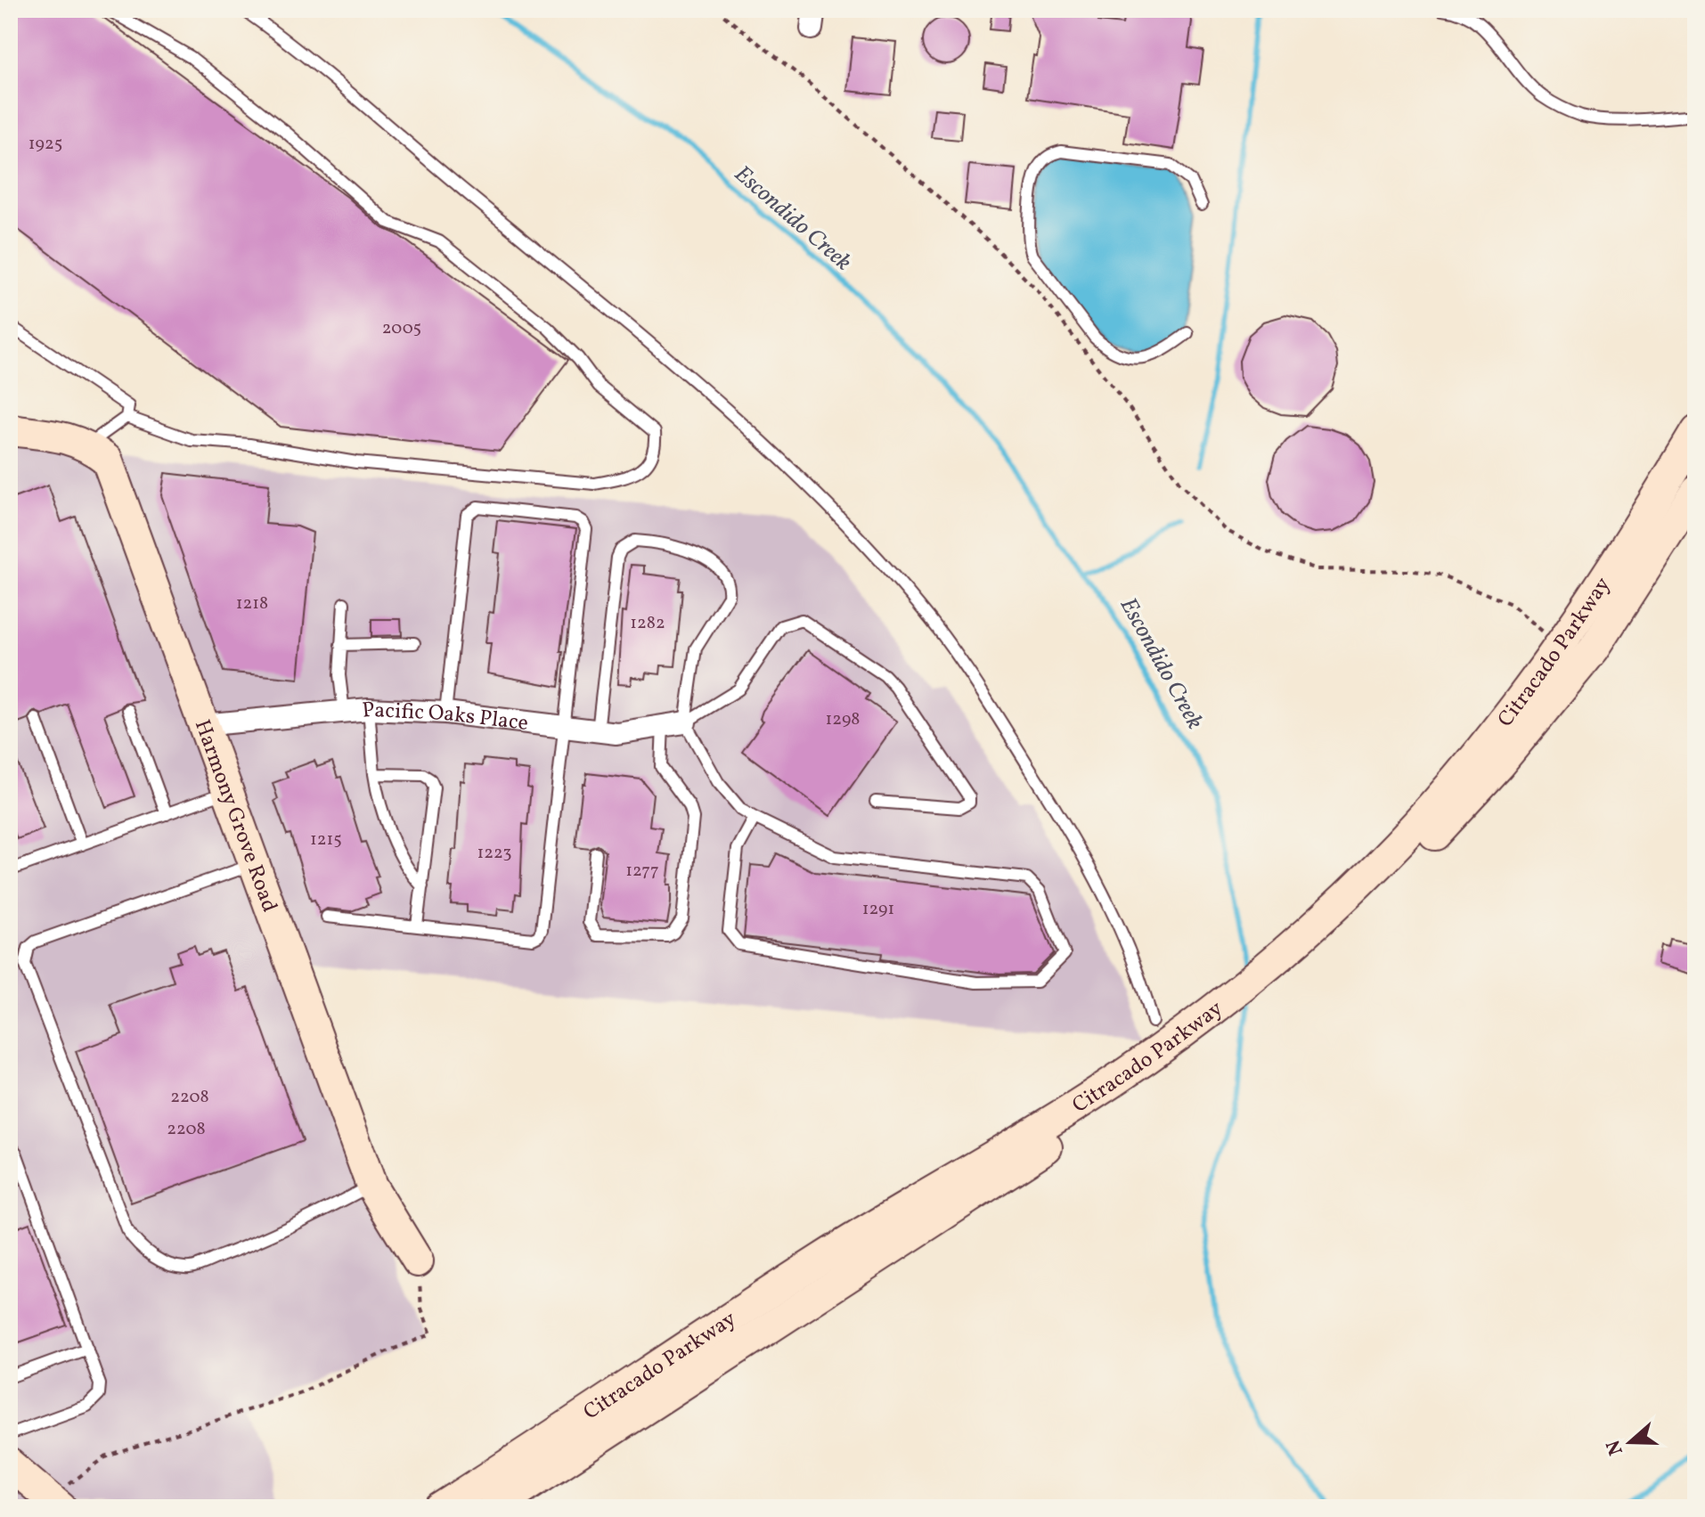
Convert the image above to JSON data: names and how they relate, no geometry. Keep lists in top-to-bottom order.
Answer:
{
  "streets": {
    "main road": ["Citracado Parkway", "Harmony Grove Road"],
    "street": ["Pacific Oaks Place"]
  },
  "crossings": [
    ["Pacific Oaks Place", "Harmony Grove Road"]
  ],
  "water": ["Escondido Creek"],
  "house_numbers": [
    "1925",
    "2005",
    "1218",
    "1282",
    "1298",
    "1215",
    "1223",
    "1277",
    "1291",
    "2208",
    "2208"
  ],
  "north": "left"
}
